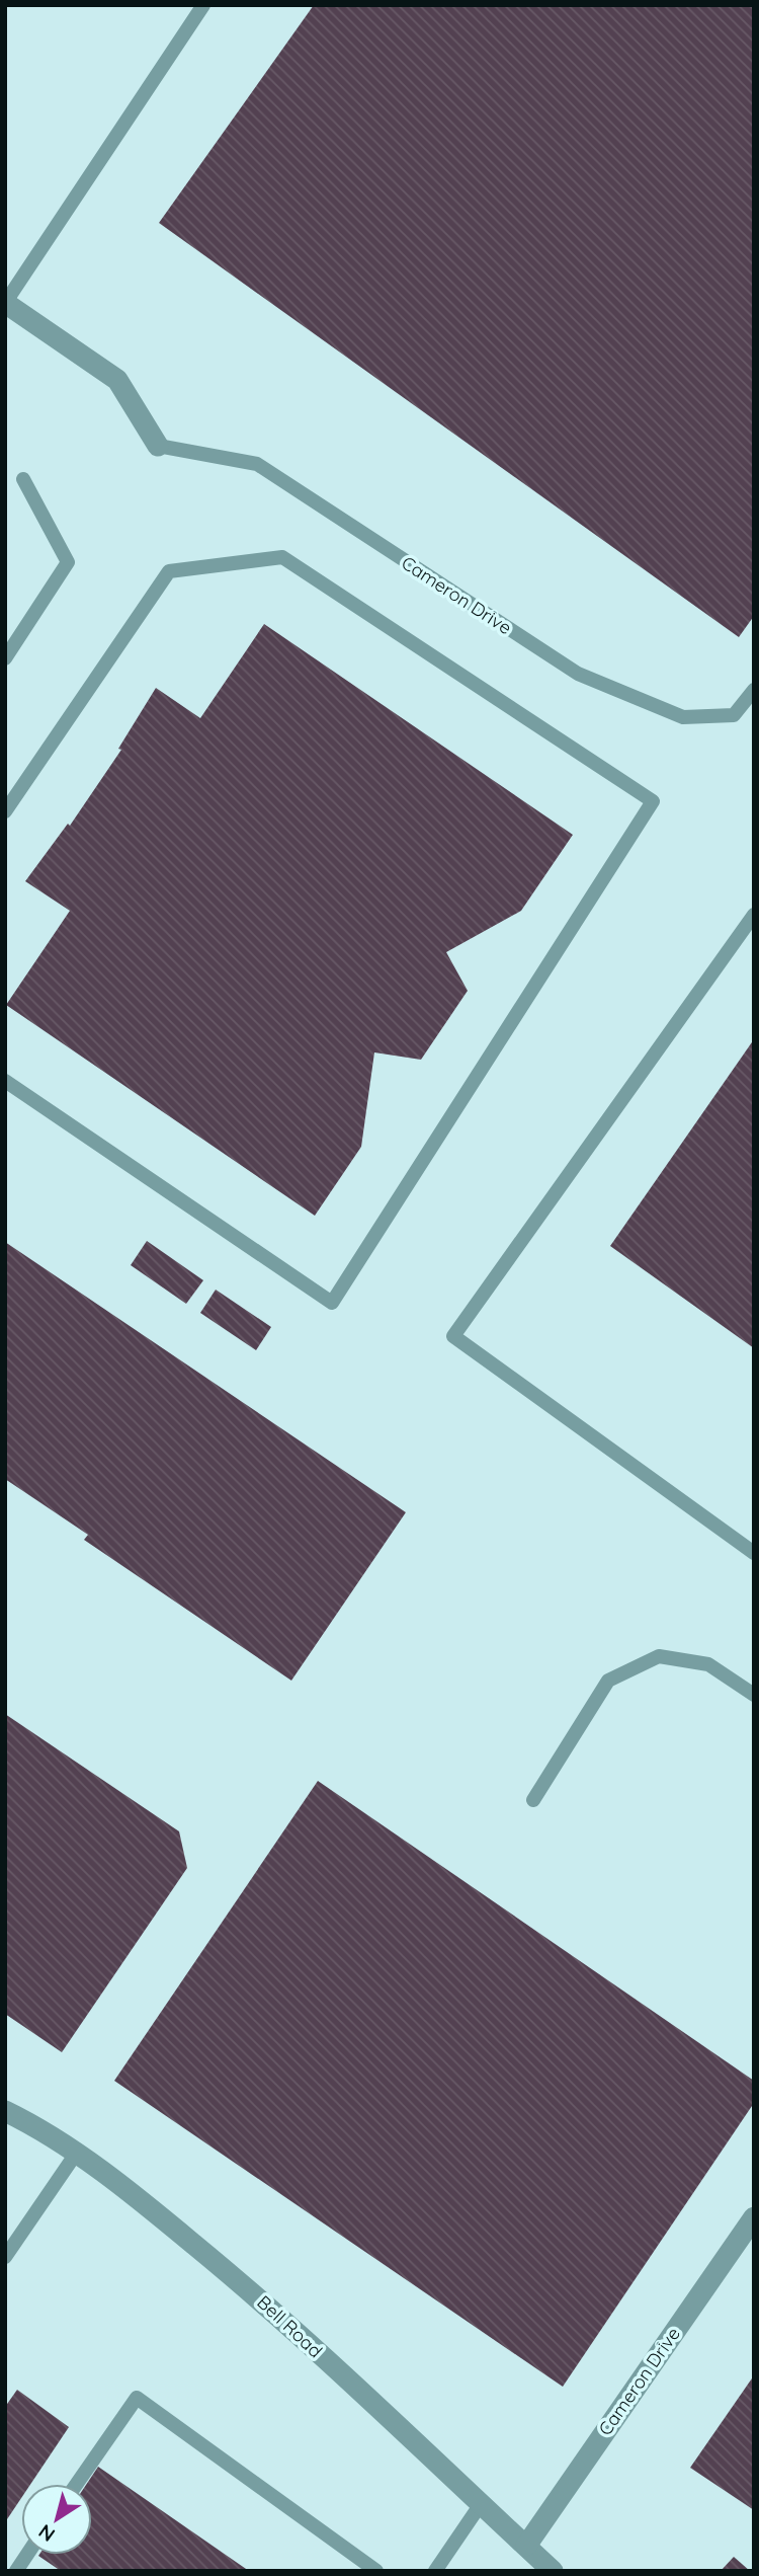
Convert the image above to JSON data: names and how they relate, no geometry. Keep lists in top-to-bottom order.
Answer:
{
  "streets": {
    "street": ["Cameron Drive", "Bell Road"]
  },
  "crossings": [
    ["Cameron Drive", "Bell Road"]
  ],
  "north": "bottom left"
}
